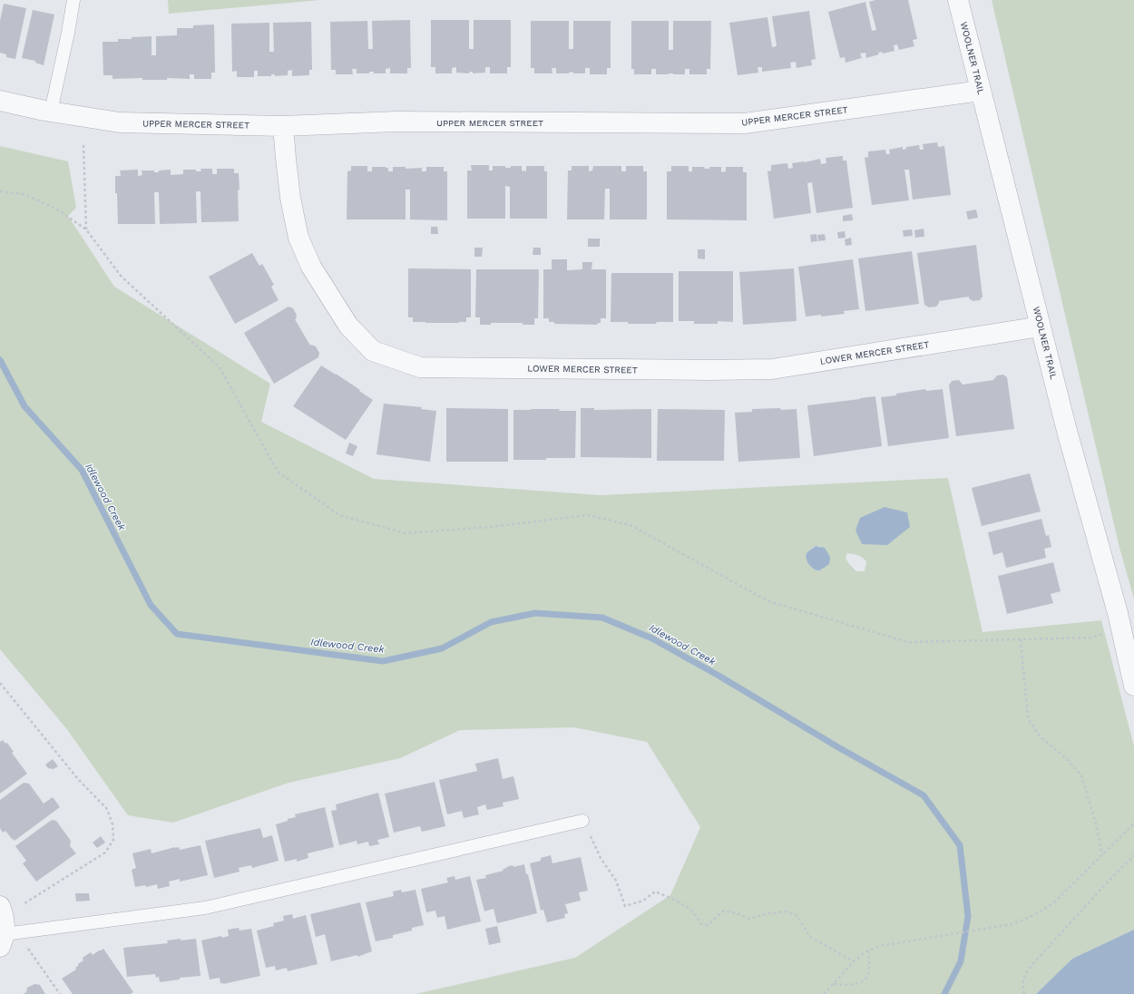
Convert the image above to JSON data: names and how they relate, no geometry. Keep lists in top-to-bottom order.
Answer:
{
  "streets": {
    "street": ["WOOLNER TRAIL", "UPPER MERCER STREET", "LOWER MERCER STREET"]
  },
  "crossings": [
    ["WOOLNER TRAIL", "UPPER MERCER STREET"],
    ["WOOLNER TRAIL", "LOWER MERCER STREET"],
    ["UPPER MERCER STREET", "LOWER MERCER STREET"]
  ],
  "water": ["Idlewood Creek"]
}
